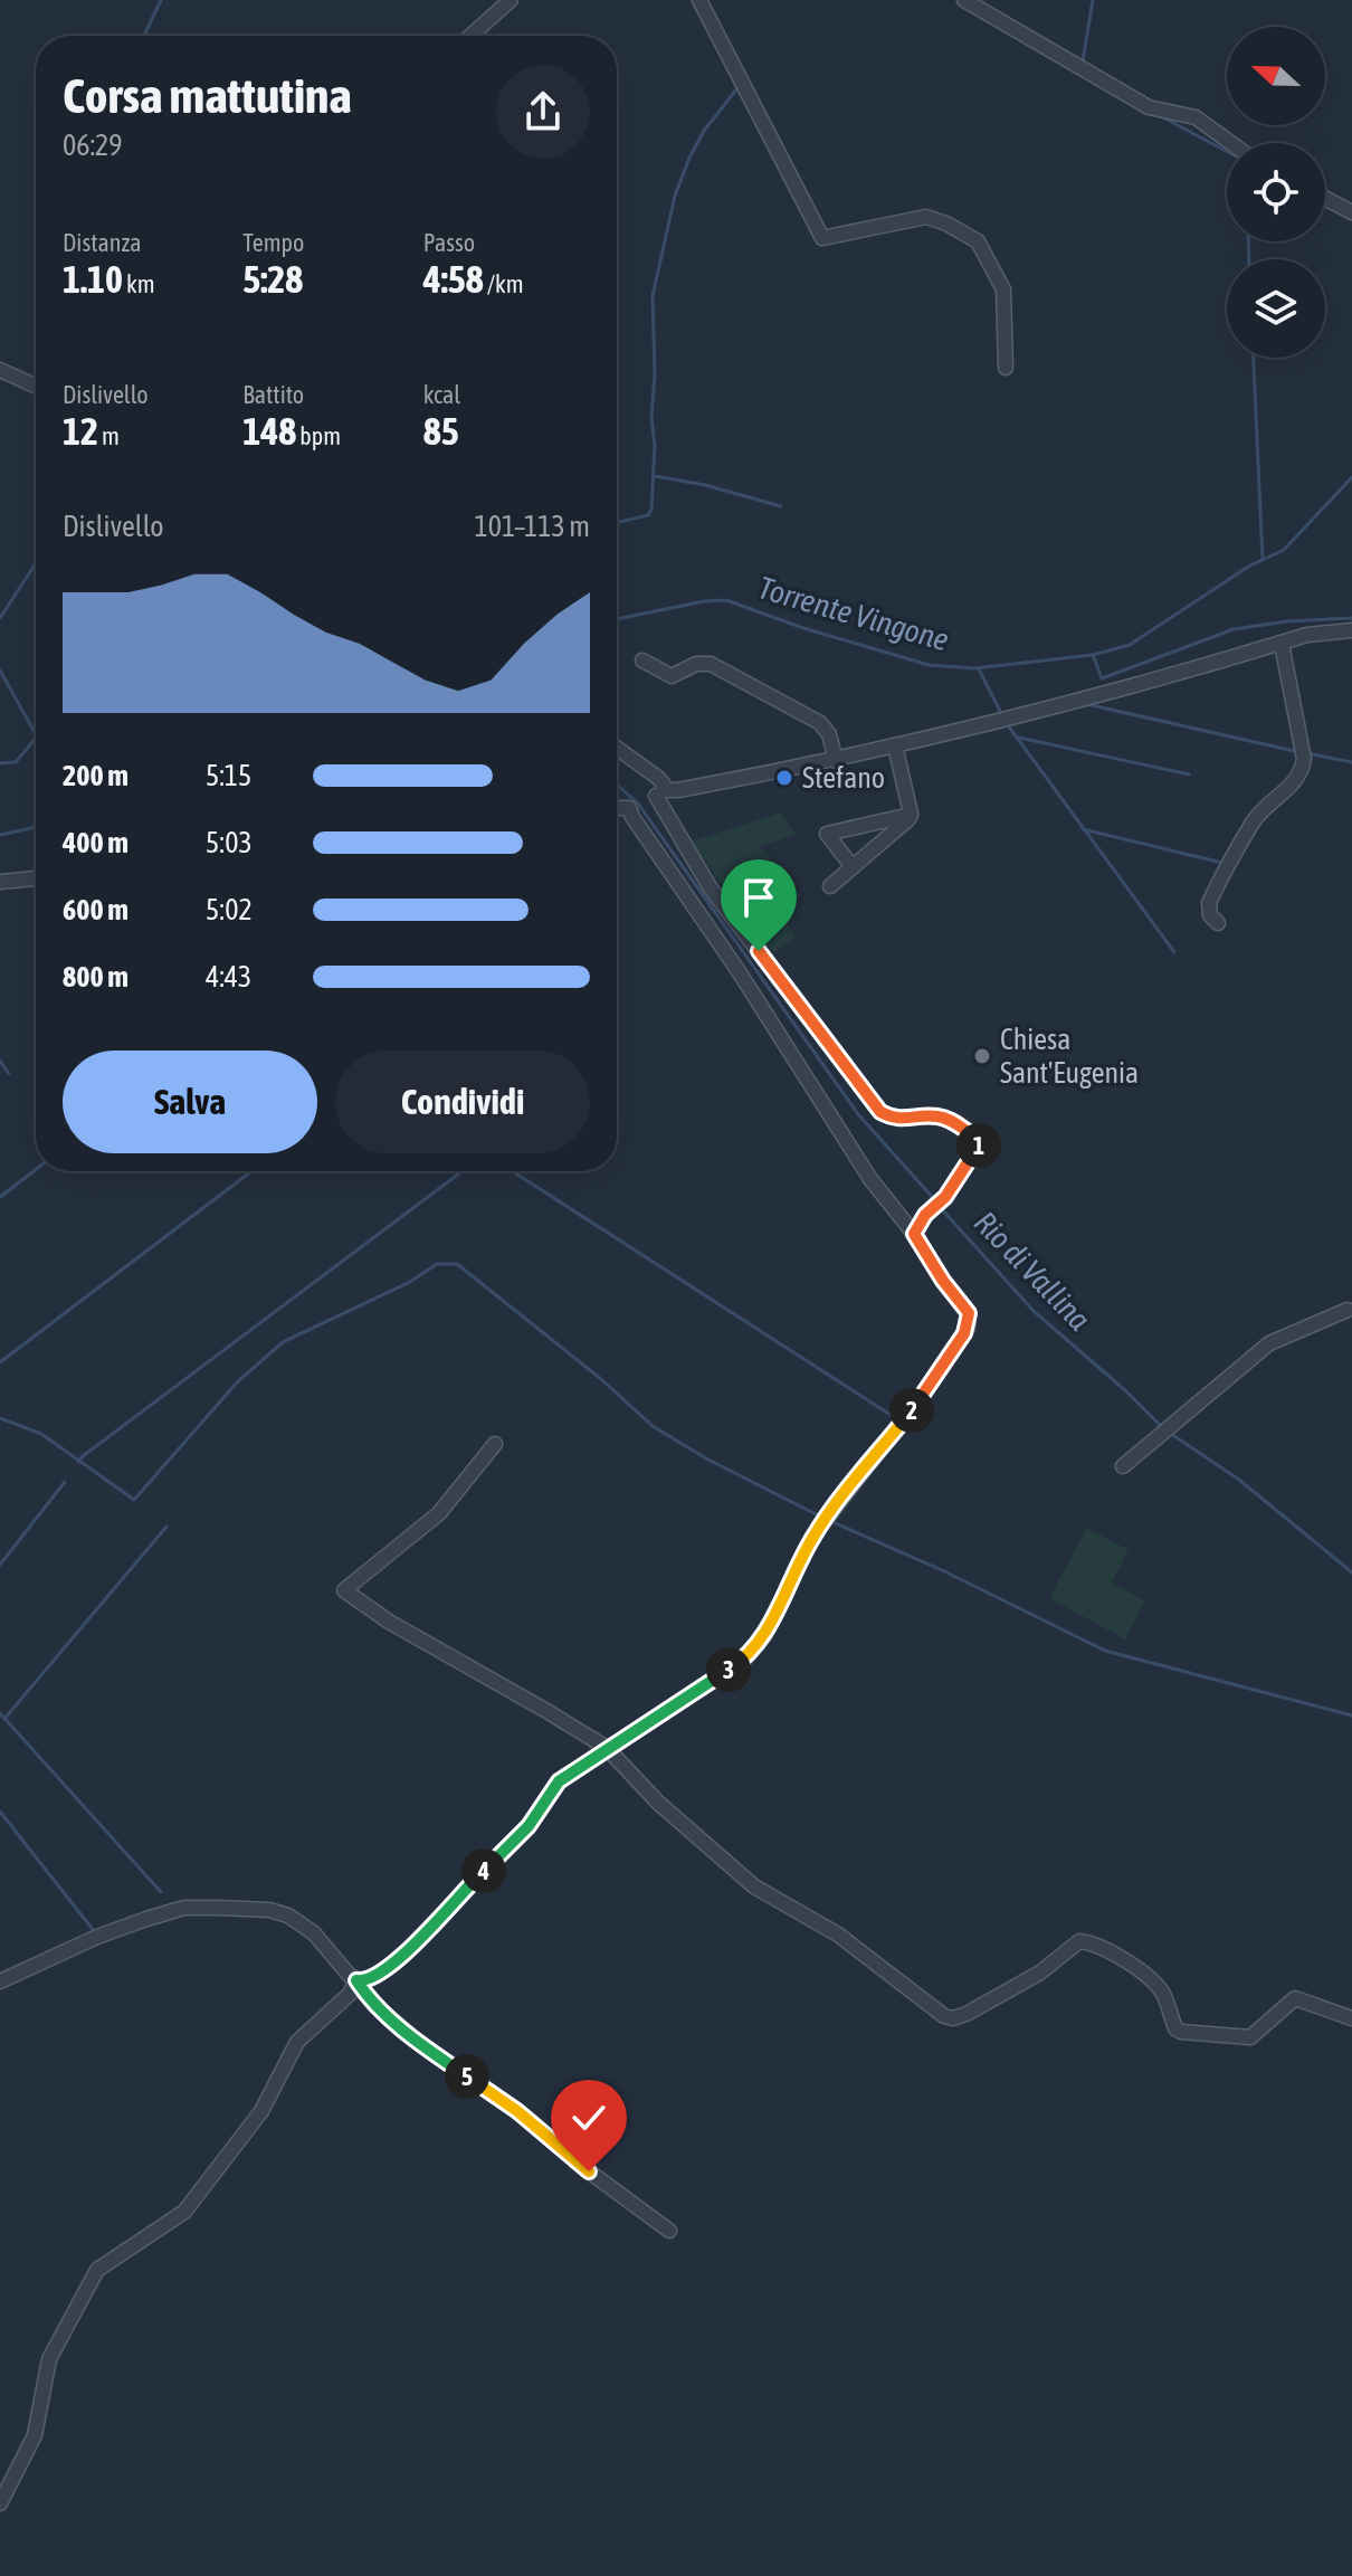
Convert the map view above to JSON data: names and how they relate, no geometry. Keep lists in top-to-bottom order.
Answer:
{
  "water": ["Torrente Vingone", "Rio di Vallina"],
  "places": ["Stefano", "Chiesa Sant'Eugenia"],
  "north": "left",
  "page": {
    "heading": ["Corsa mattutina", "06:29"],
    "stats": [
      ["Distanza", "1.10 km"],
      ["Tempo", "5:28"],
      ["Passo", "4:58 /km"],
      ["Dislivello", "12 m"],
      ["Battito", "148 bpm"],
      ["kcal", "85"]
    ],
    "chart": ["Dislivello", "101–113 m"],
    "list": [
      {
        "name": "200 m",
        "note": "5:15"
      },
      {
        "name": "400 m",
        "note": "5:03"
      },
      {
        "name": "600 m",
        "note": "5:02"
      },
      {
        "name": "800 m",
        "note": "4:43"
      }
    ],
    "buttons": ["Salva", "Condividi"],
    "pins": [
      "1",
      "2",
      "3",
      "4",
      "5"
    ]
  }
}
